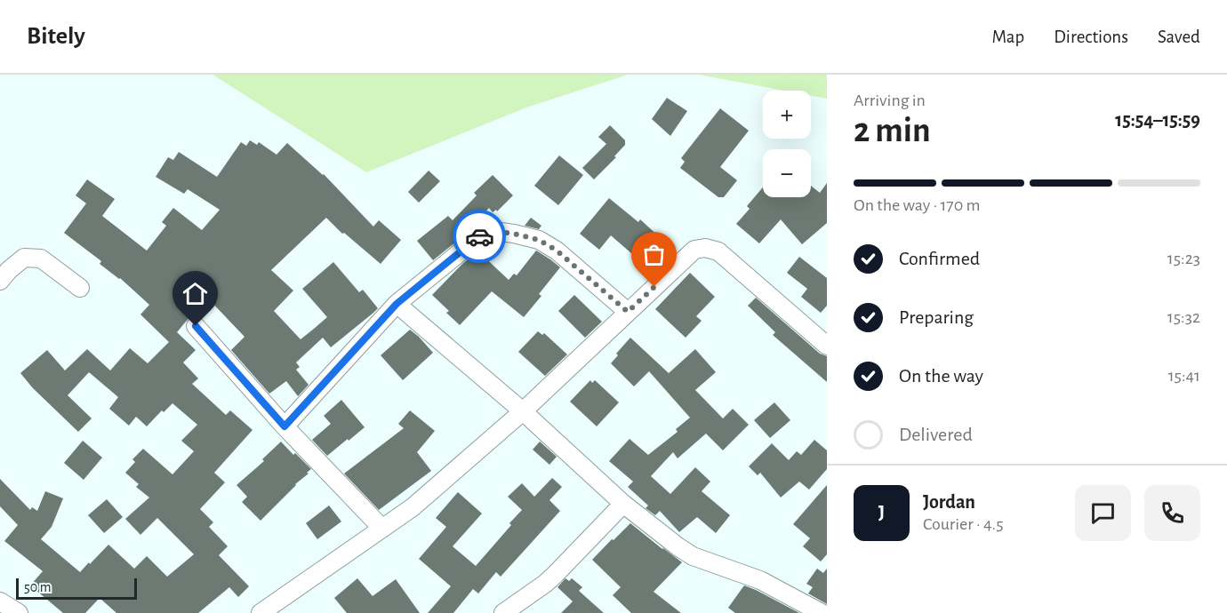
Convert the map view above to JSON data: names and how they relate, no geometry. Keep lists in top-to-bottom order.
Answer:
{
  "scale_bar": "50 m",
  "page": {
    "header": "Bitely",
    "nav": ["Map", "Directions", "Saved"],
    "heading": ["2 min", "Arriving in", "15:54–15:59"],
    "panel": ["Jordan", "Courier · 4.5"],
    "map_buttons": ["+", "−"],
    "bar": "On the way · 170 m",
    "list": [
      ["Confirmed", "15:23"],
      ["Preparing", "15:32"],
      ["On the way", "15:41"],
      "Delivered"
    ],
    "round": "J",
    "scale": "50 m"
  }
}
